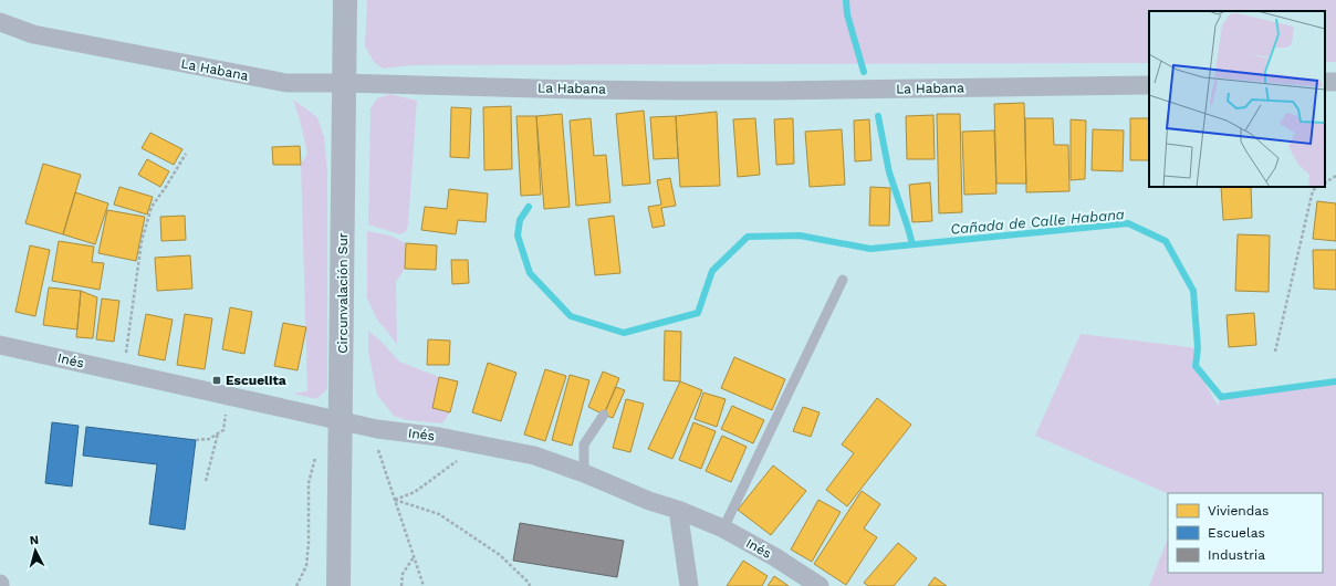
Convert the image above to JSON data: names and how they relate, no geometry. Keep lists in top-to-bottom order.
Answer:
{
  "streets": {
    "street": ["La Habana", "Circunvalación Sur", "Inés"]
  },
  "crossings": [
    ["La Habana", "Circunvalación Sur"],
    ["Circunvalación Sur", "Inés"]
  ],
  "water": ["Cañada de Calle Habana"],
  "places": {
    "transit": ["Escuelita"]
  },
  "legend": ["Viviendas", "Escuelas", "Industria"],
  "north": "top"
}
